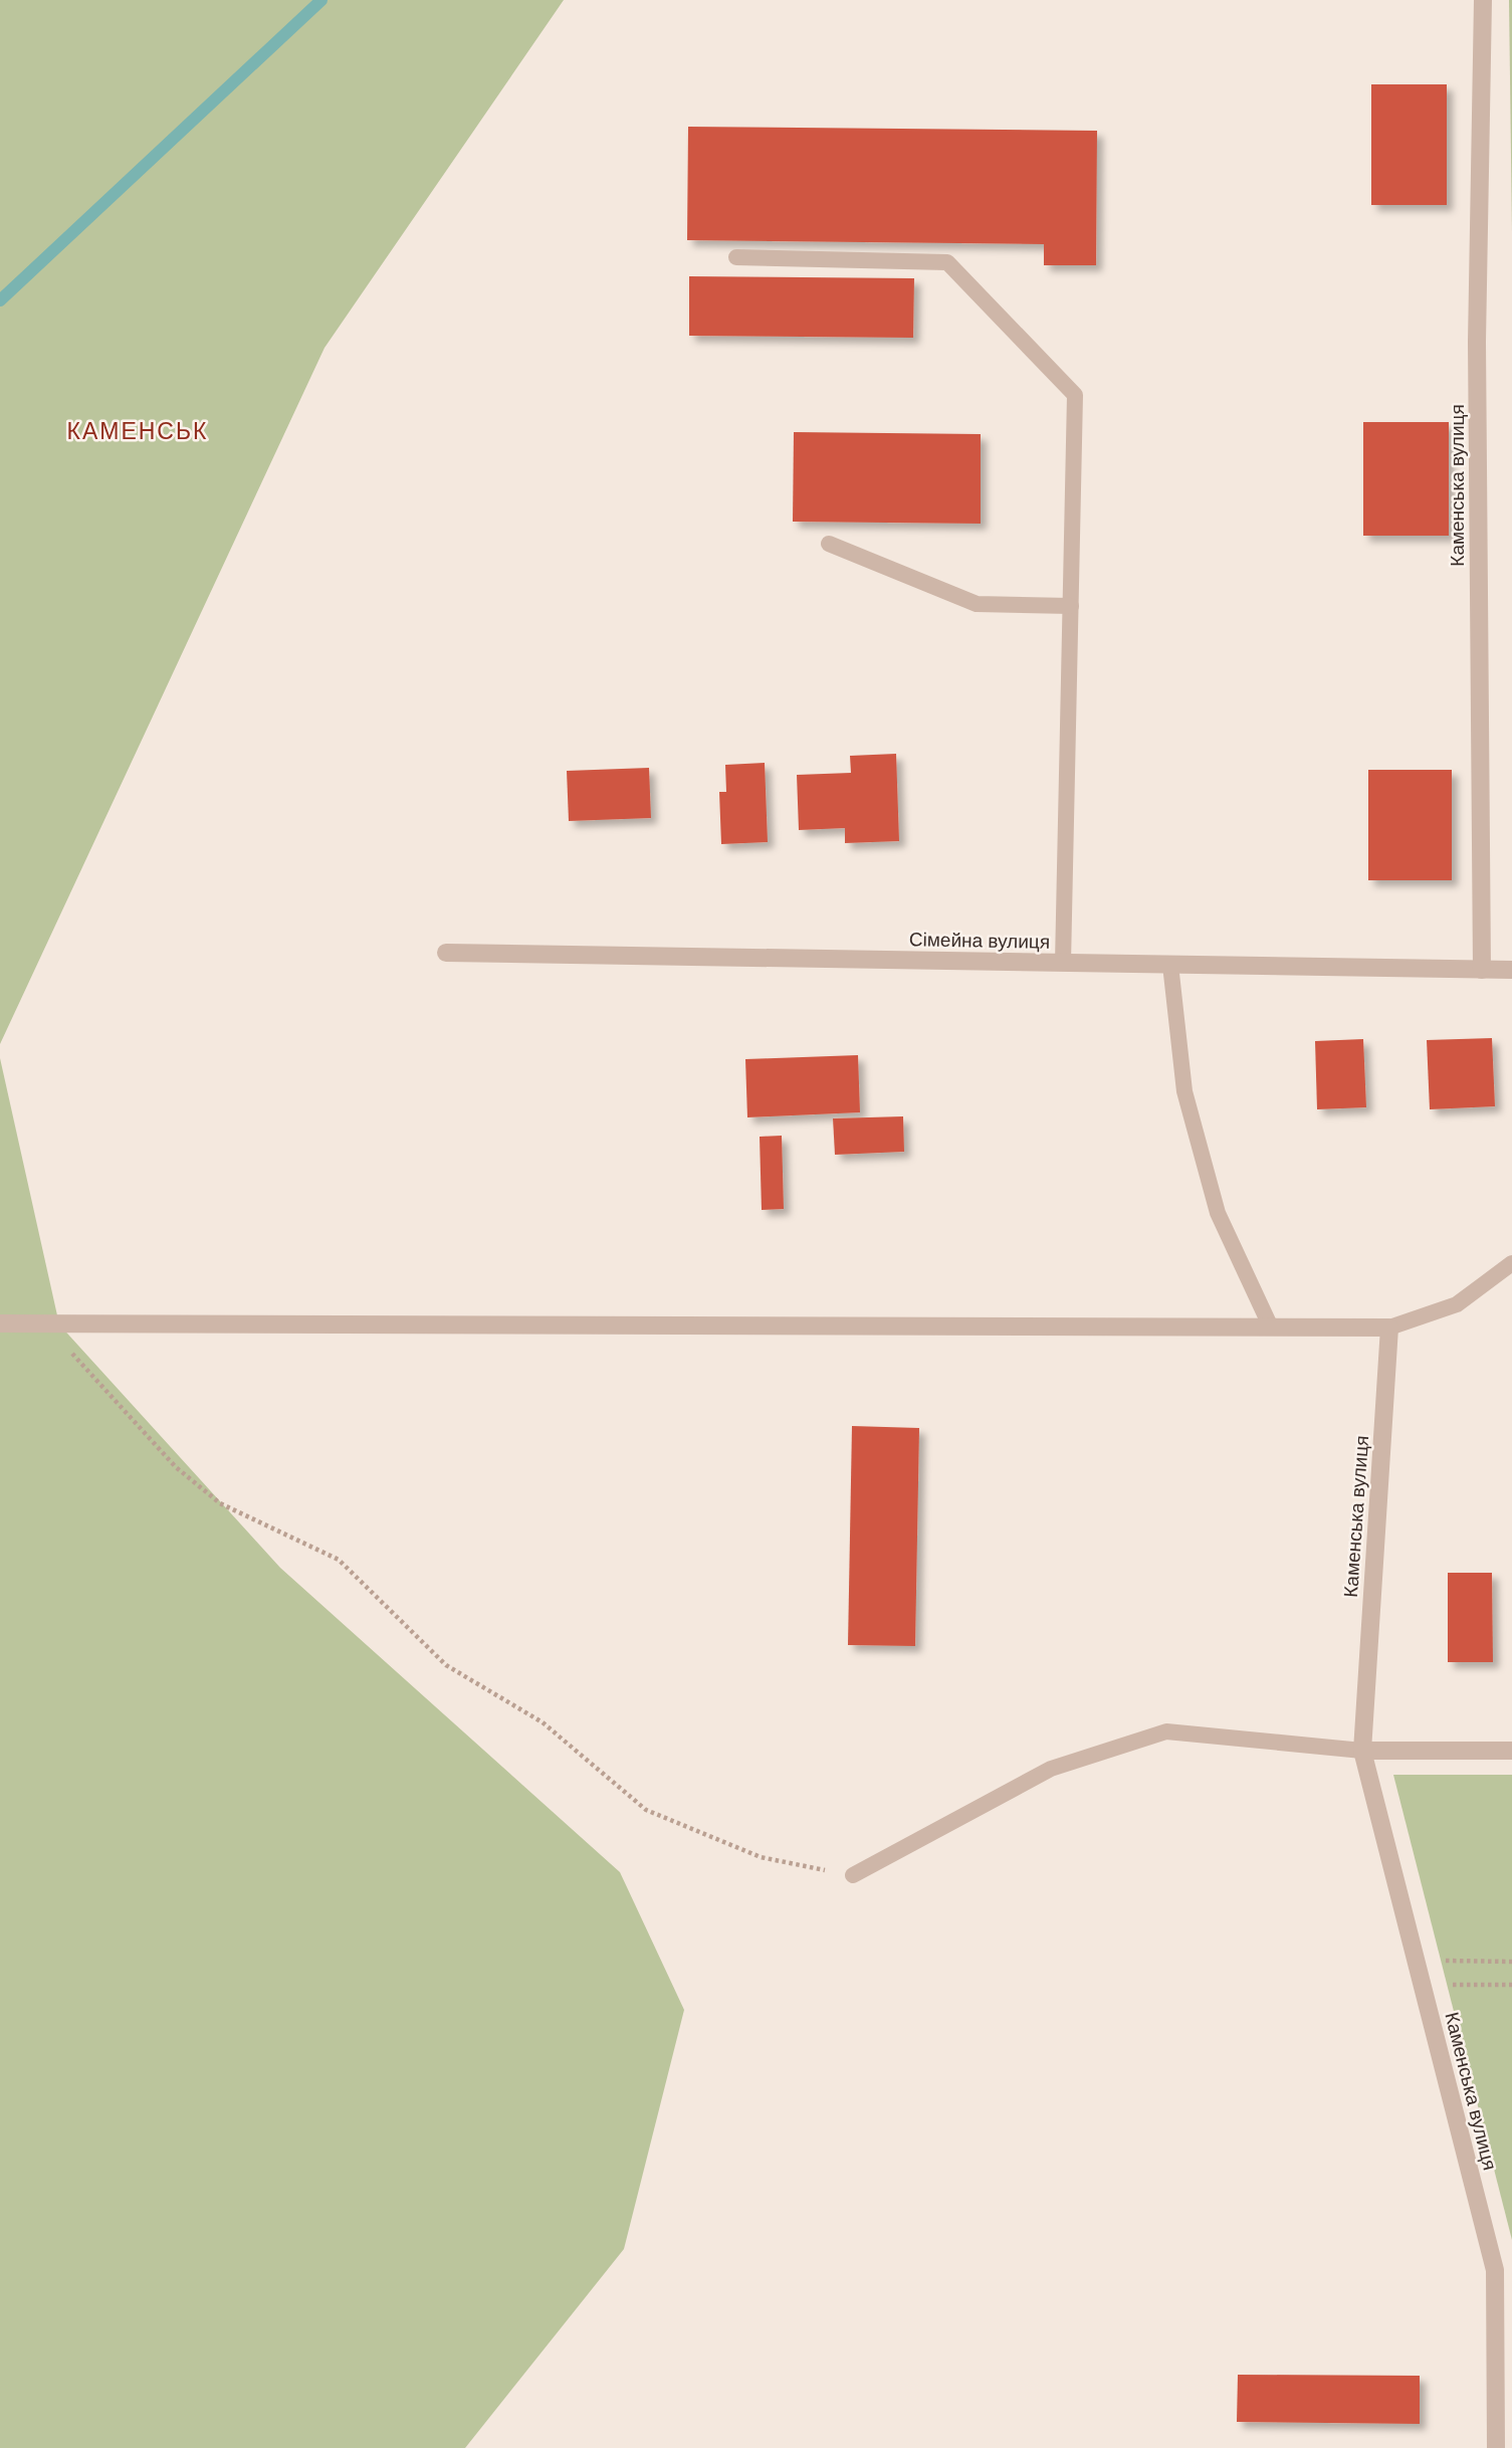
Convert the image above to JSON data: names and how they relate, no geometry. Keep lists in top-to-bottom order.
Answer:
{
  "streets": {
    "street": ["Каменська вулиця", "Сімейна вулиця"]
  },
  "crossings": [
    ["Каменська вулиця", "Сімейна вулиця"]
  ],
  "districts": ["КАМЕНСЬК"]
}
